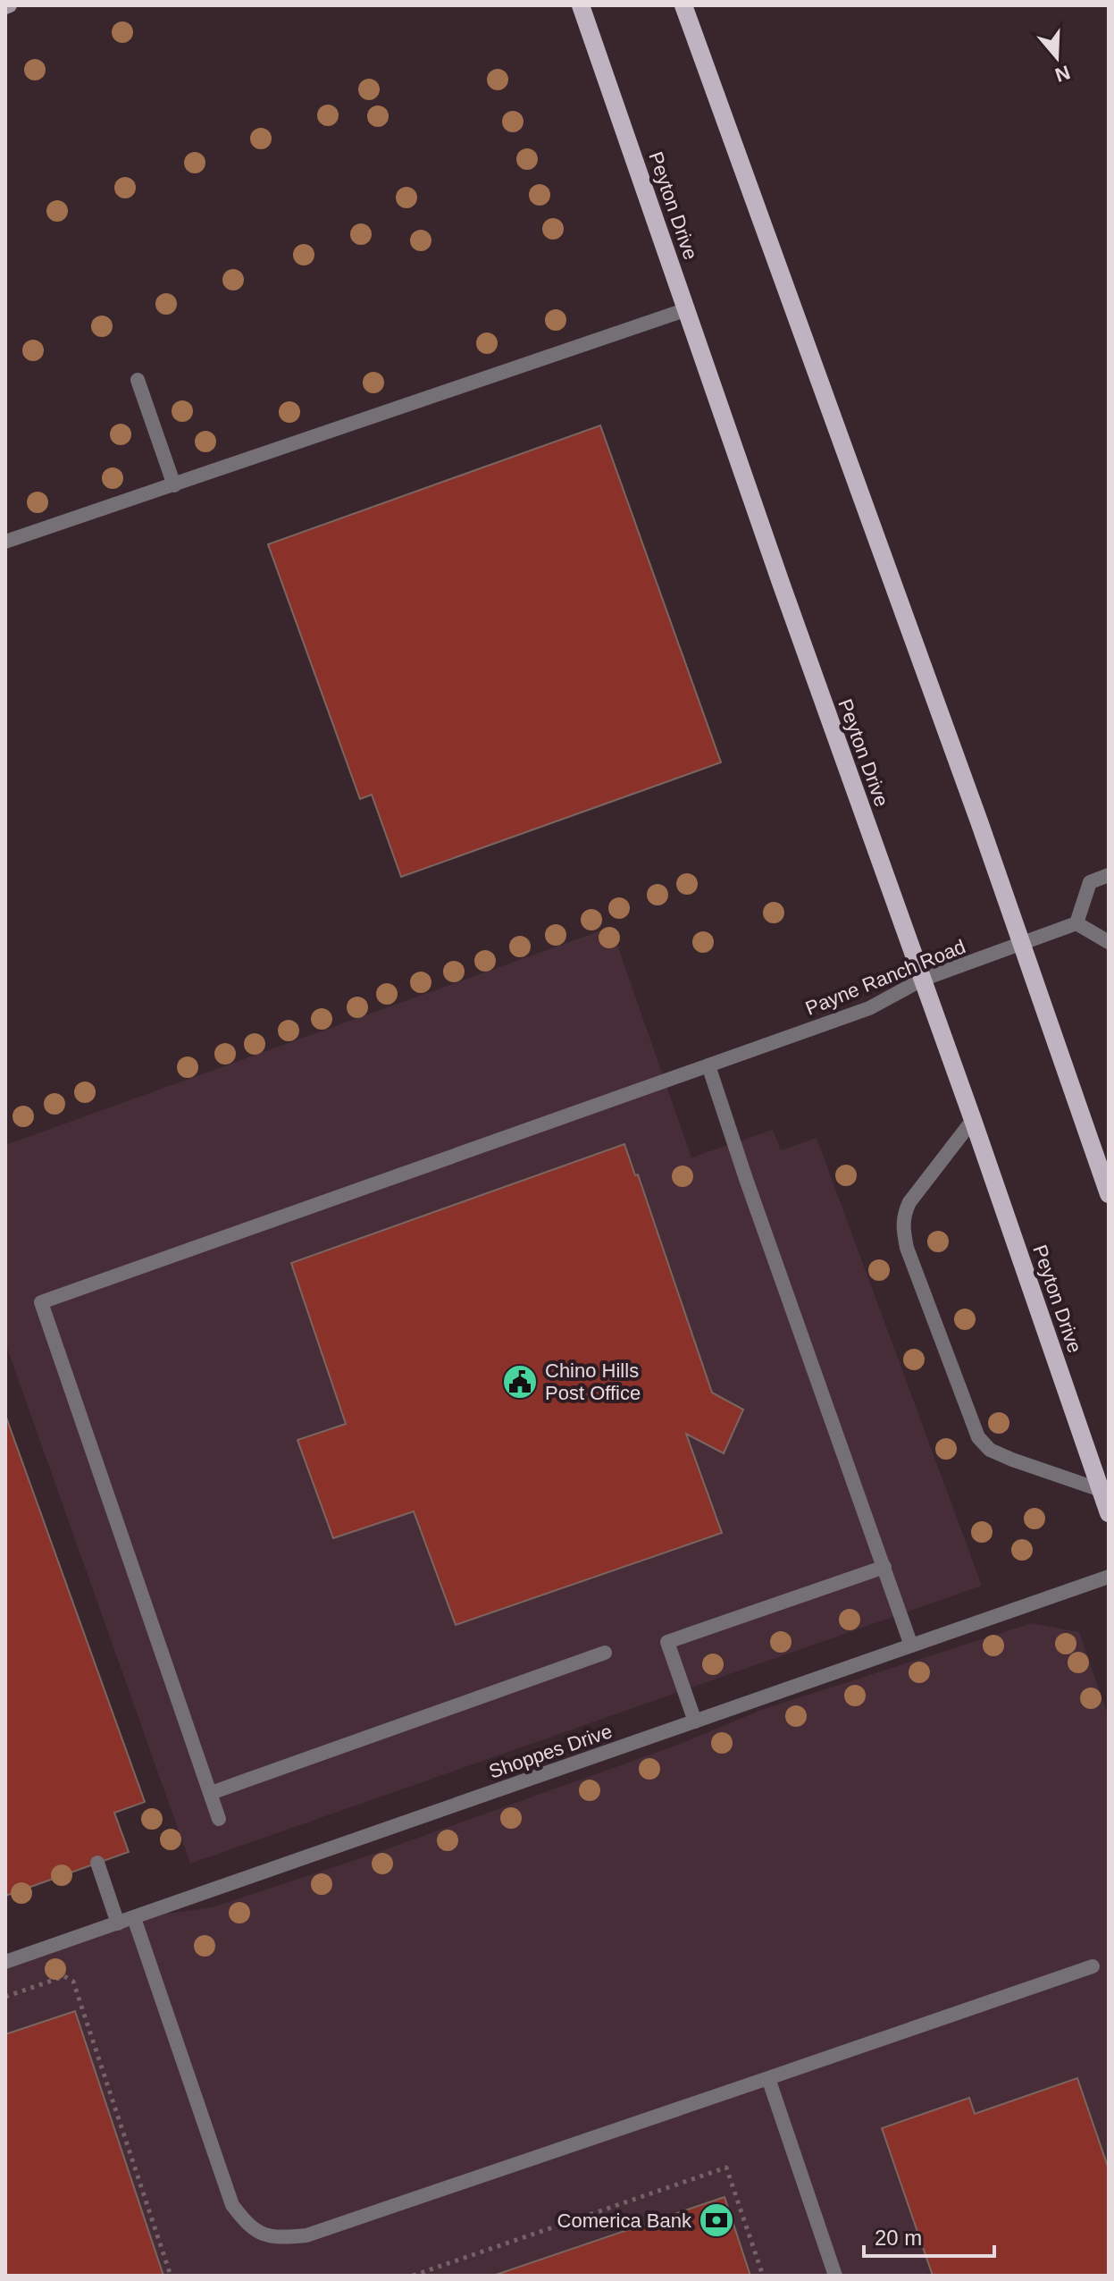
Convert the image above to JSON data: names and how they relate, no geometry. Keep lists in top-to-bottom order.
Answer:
{
  "streets": {
    "main road": ["Peyton Drive"],
    "street": ["Payne Ranch Road", "Shoppes Drive"]
  },
  "crossings": [
    ["Peyton Drive", "Payne Ranch Road"]
  ],
  "places": {
    "public building": ["Chino Hills Post Office"],
    "bank": ["Comerica Bank"]
  },
  "scale_bar": "20 m",
  "north": "bottom"
}
